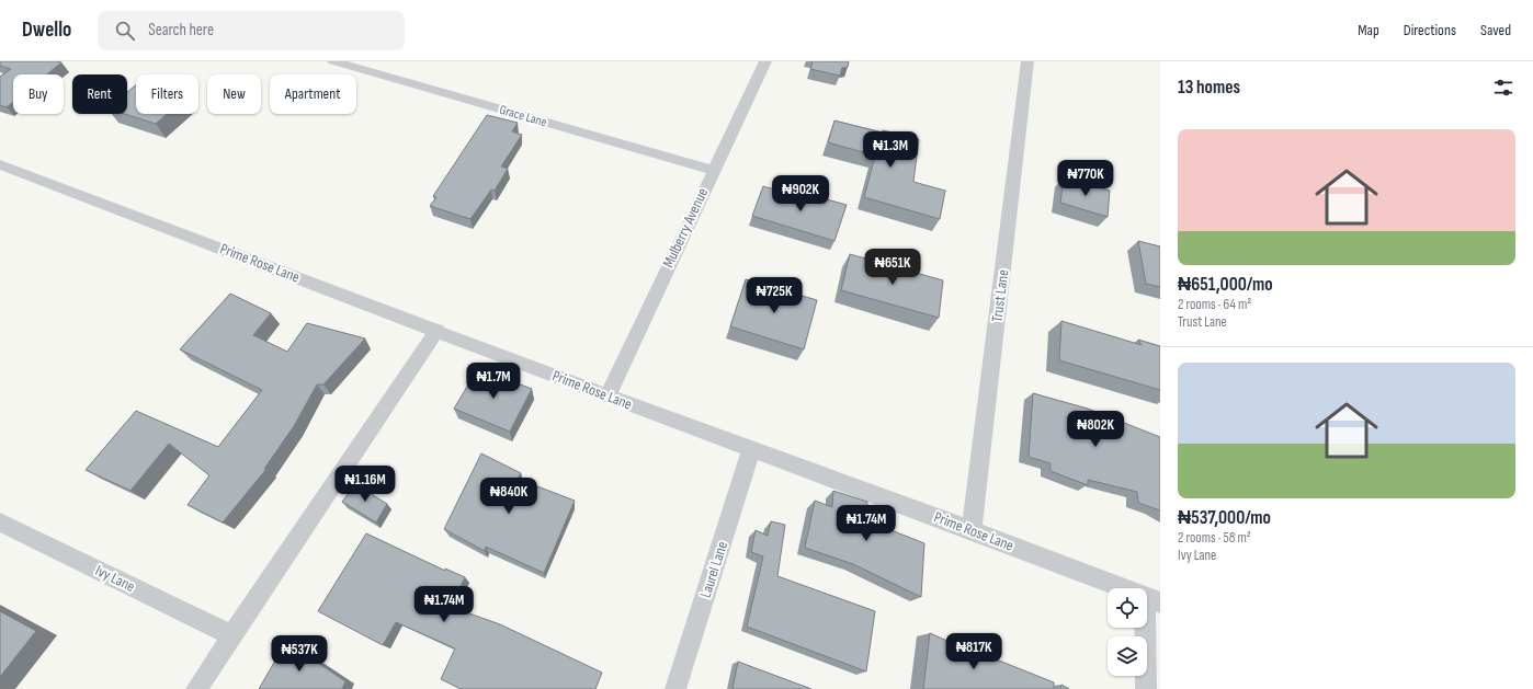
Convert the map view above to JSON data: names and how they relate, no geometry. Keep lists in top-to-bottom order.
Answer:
{
  "streets": {
    "street": [
      "Grace Lane",
      "Mulberry Avenue",
      "Prime Rose Lane",
      "Trust Lane",
      "Laurel Lane",
      "Ivy Lane"
    ]
  },
  "crossings": [
    ["Grace Lane", "Mulberry Avenue"],
    ["Mulberry Avenue", "Prime Rose Lane"],
    ["Prime Rose Lane", "Trust Lane"],
    ["Prime Rose Lane", "Laurel Lane"]
  ],
  "page": {
    "header": "Dwello",
    "search": "Search here",
    "nav": ["Map", "Directions", "Saved"],
    "heading": "13 homes",
    "chip": [
      "Buy",
      "Rent",
      "Filters",
      "New",
      "Apartment"
    ],
    "list": [
      {
        "name": "₦651,000/mo",
        "note": "2 rooms · 64 m² · Trust Lane"
      },
      {
        "name": "₦537,000/mo",
        "note": "2 rooms · 58 m² · Ivy Lane"
      }
    ],
    "price": [
      "₦1.3M",
      "₦770K",
      "₦902K",
      "₦651K",
      "₦725K",
      "₦1.7M",
      "₦802K",
      "₦1.16M",
      "₦840K",
      "₦1.74M",
      "₦1.74M",
      "₦817K",
      "₦537K"
    ]
  }
}
